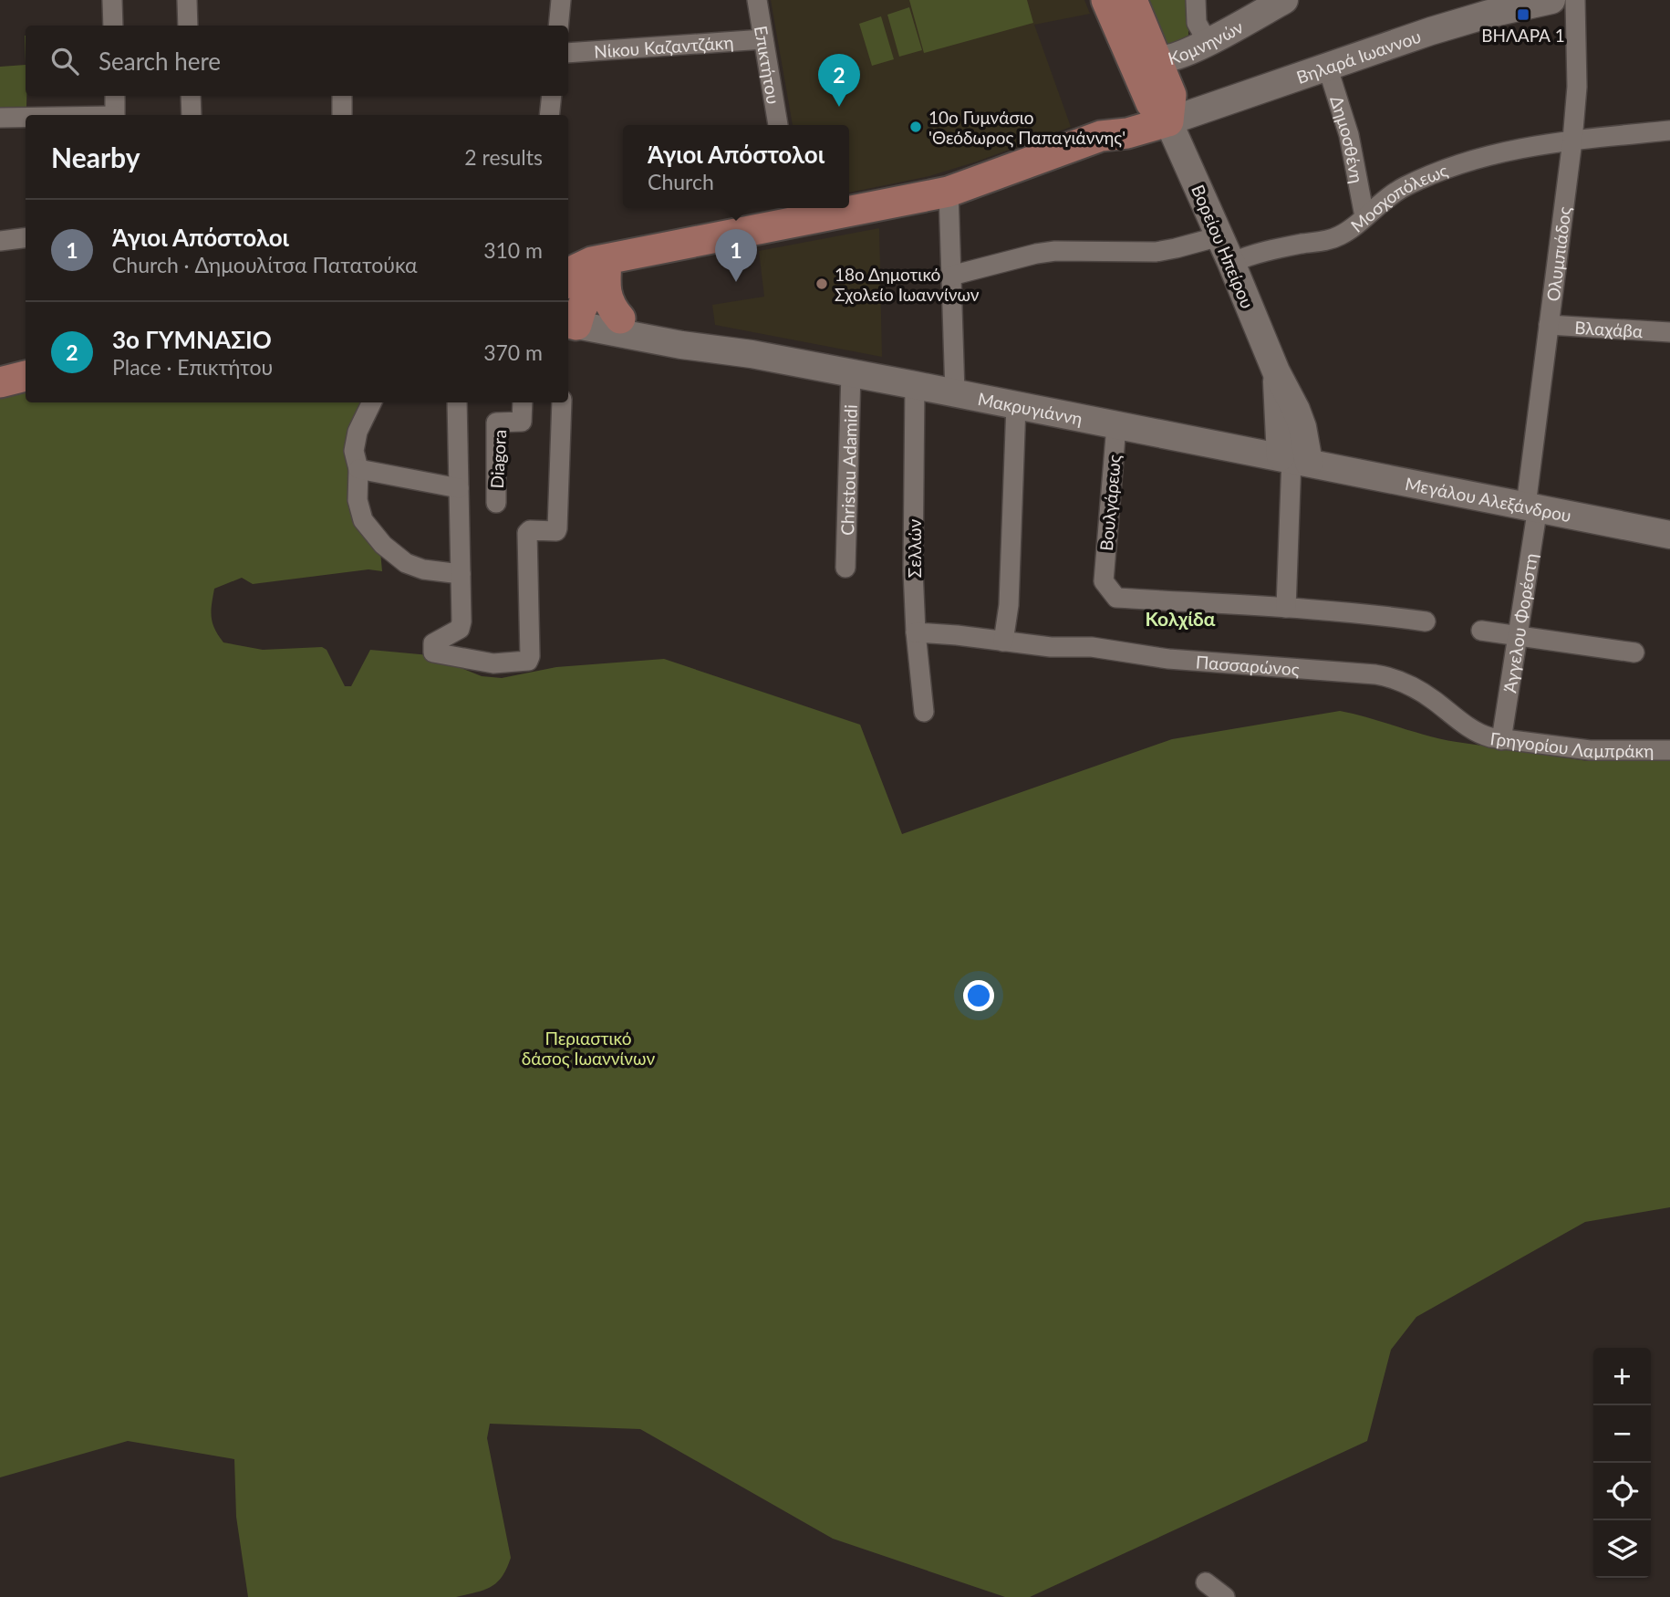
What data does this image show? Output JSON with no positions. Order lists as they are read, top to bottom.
{
  "streets": {
    "main road": [
      "Κομνηνών",
      "Βηλαρά Ιωαννου",
      "Βορείου Ηπείρου",
      "Μακρυγιάννη",
      "Μεγάλου Αλεξάνδρου"
    ],
    "street": [
      "Νίκου Καζαντζάκη",
      "Επικτήτου",
      "Δημοσθένη",
      "Μοσχοπόλεως",
      "Ολυμπιάδος",
      "Βλαχάβα",
      "Diagora",
      "Christou Adamidi",
      "Βουλγάρεως",
      "Σελλών",
      "Άγγελου Φορέστη",
      "Πασσαρώνος",
      "Γρηγορίου Λαμπράκη"
    ]
  },
  "crossings": [
    ["Κομνηνών", "Βορείου Ηπείρου"],
    ["Νίκου Καζαντζάκη", "Επικτήτου"],
    ["Βηλαρά Ιωαννου", "Δημοσθένη"],
    ["Βηλαρά Ιωαννου", "Βορείου Ηπείρου"],
    ["Δημοσθένη", "Μοσχοπόλεως"],
    ["Μοσχοπόλεως", "Βορείου Ηπείρου"],
    ["Μοσχοπόλεως", "Ολυμπιάδος"],
    ["Βορείου Ηπείρου", "Μακρυγιάννη"],
    ["Βορείου Ηπείρου", "Μεγάλου Αλεξάνδρου"],
    ["Ολυμπιάδος", "Βλαχάβα"],
    ["Ολυμπιάδος", "Μεγάλου Αλεξάνδρου"],
    ["Ολυμπιάδος", "Άγγελου Φορέστη"],
    ["Μακρυγιάννη", "Christou Adamidi"],
    ["Μακρυγιάννη", "Μεγάλου Αλεξάνδρου"],
    ["Μακρυγιάννη", "Βουλγάρεως"],
    ["Μακρυγιάννη", "Σελλών"],
    ["Μεγάλου Αλεξάνδρου", "Άγγελου Φορέστη"],
    ["Σελλών", "Πασσαρώνος"],
    ["Άγγελου Φορέστη", "Γρηγορίου Λαμπράκη"],
    ["Πασσαρώνος", "Γρηγορίου Λαμπράκη"]
  ],
  "districts": ["Κολχίδα"],
  "parks": ["Περιαστικό δάσος Ιωαννίνων"],
  "places": {
    "transit": ["ΒΗΛΑΡΑ 1"],
    "other": ["10ο Γυμνάσιο 'Θεόδωρος Παπαγιάννης'", "18ο Δημοτικό Σχολείο Ιωαννίνων"]
  },
  "page": {
    "search": "Search here",
    "pins": ["2", "1"],
    "heading": ["Nearby", "2 results"],
    "popup": ["Άγιοι Απόστολοι", "Church"],
    "list": [
      {
        "mark": "1",
        "name": "Άγιοι Απόστολοι",
        "note": "Church · Δημουλίτσα Πατατούκα",
        "value": "310 m"
      },
      {
        "mark": "2",
        "name": "3ο ΓΥΜΝΑΣΙΟ",
        "note": "Place · Επικτήτου",
        "value": "370 m"
      }
    ],
    "map_buttons": ["+", "−"]
  }
}
